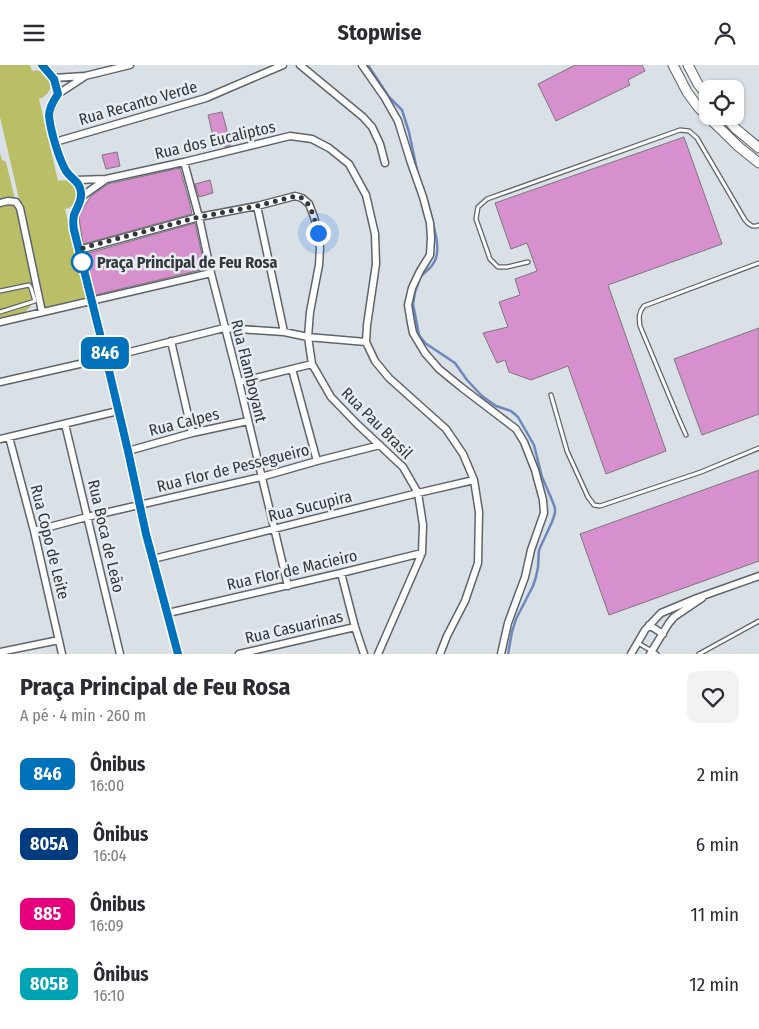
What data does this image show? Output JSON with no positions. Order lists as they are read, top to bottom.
{
  "streets": {
    "street": [
      "Rua Recanto Verde",
      "Rua dos Eucaliptos",
      "Rua Flamboyant",
      "Rua Calpes",
      "Rua Pau Brasil",
      "Rua Flor de Pessegueiro",
      "Rua Sucupira",
      "Rua Boca de Leão",
      "Rua Copo de Leite",
      "Rua Flor de Macieiro",
      "Rua Casuarinas"
    ]
  },
  "crossings": [
    ["Rua dos Eucaliptos", "Rua Flamboyant"],
    ["Rua Flamboyant", "Rua Calpes"],
    ["Rua Flamboyant", "Rua Pau Brasil"],
    ["Rua Flamboyant", "Rua Flor de Pessegueiro"],
    ["Rua Flamboyant", "Rua Sucupira"],
    ["Rua Flamboyant", "Rua Flor de Macieiro"],
    ["Rua Pau Brasil", "Rua Flor de Pessegueiro"],
    ["Rua Pau Brasil", "Rua Sucupira"],
    ["Rua Pau Brasil", "Rua Flor de Macieiro"],
    ["Rua Flor de Pessegueiro", "Rua Boca de Leão"],
    ["Rua Flor de Pessegueiro", "Rua Copo de Leite"]
  ],
  "places": ["Praça Principal de Feu Rosa"],
  "lines": ["bus line 846"],
  "page": {
    "header": "Stopwise",
    "on_map": "846",
    "heading": ["Praça Principal de Feu Rosa", "A pé · 4 min · 260 m"],
    "list": [
      {
        "mark": "846",
        "name": "Ônibus",
        "note": "16:00",
        "value": "2 min"
      },
      {
        "mark": "805A",
        "name": "Ônibus",
        "note": "16:04",
        "value": "6 min"
      },
      {
        "mark": "885",
        "name": "Ônibus",
        "note": "16:09",
        "value": "11 min"
      },
      {
        "mark": "805B",
        "name": "Ônibus",
        "note": "16:10",
        "value": "12 min"
      }
    ]
  }
}
